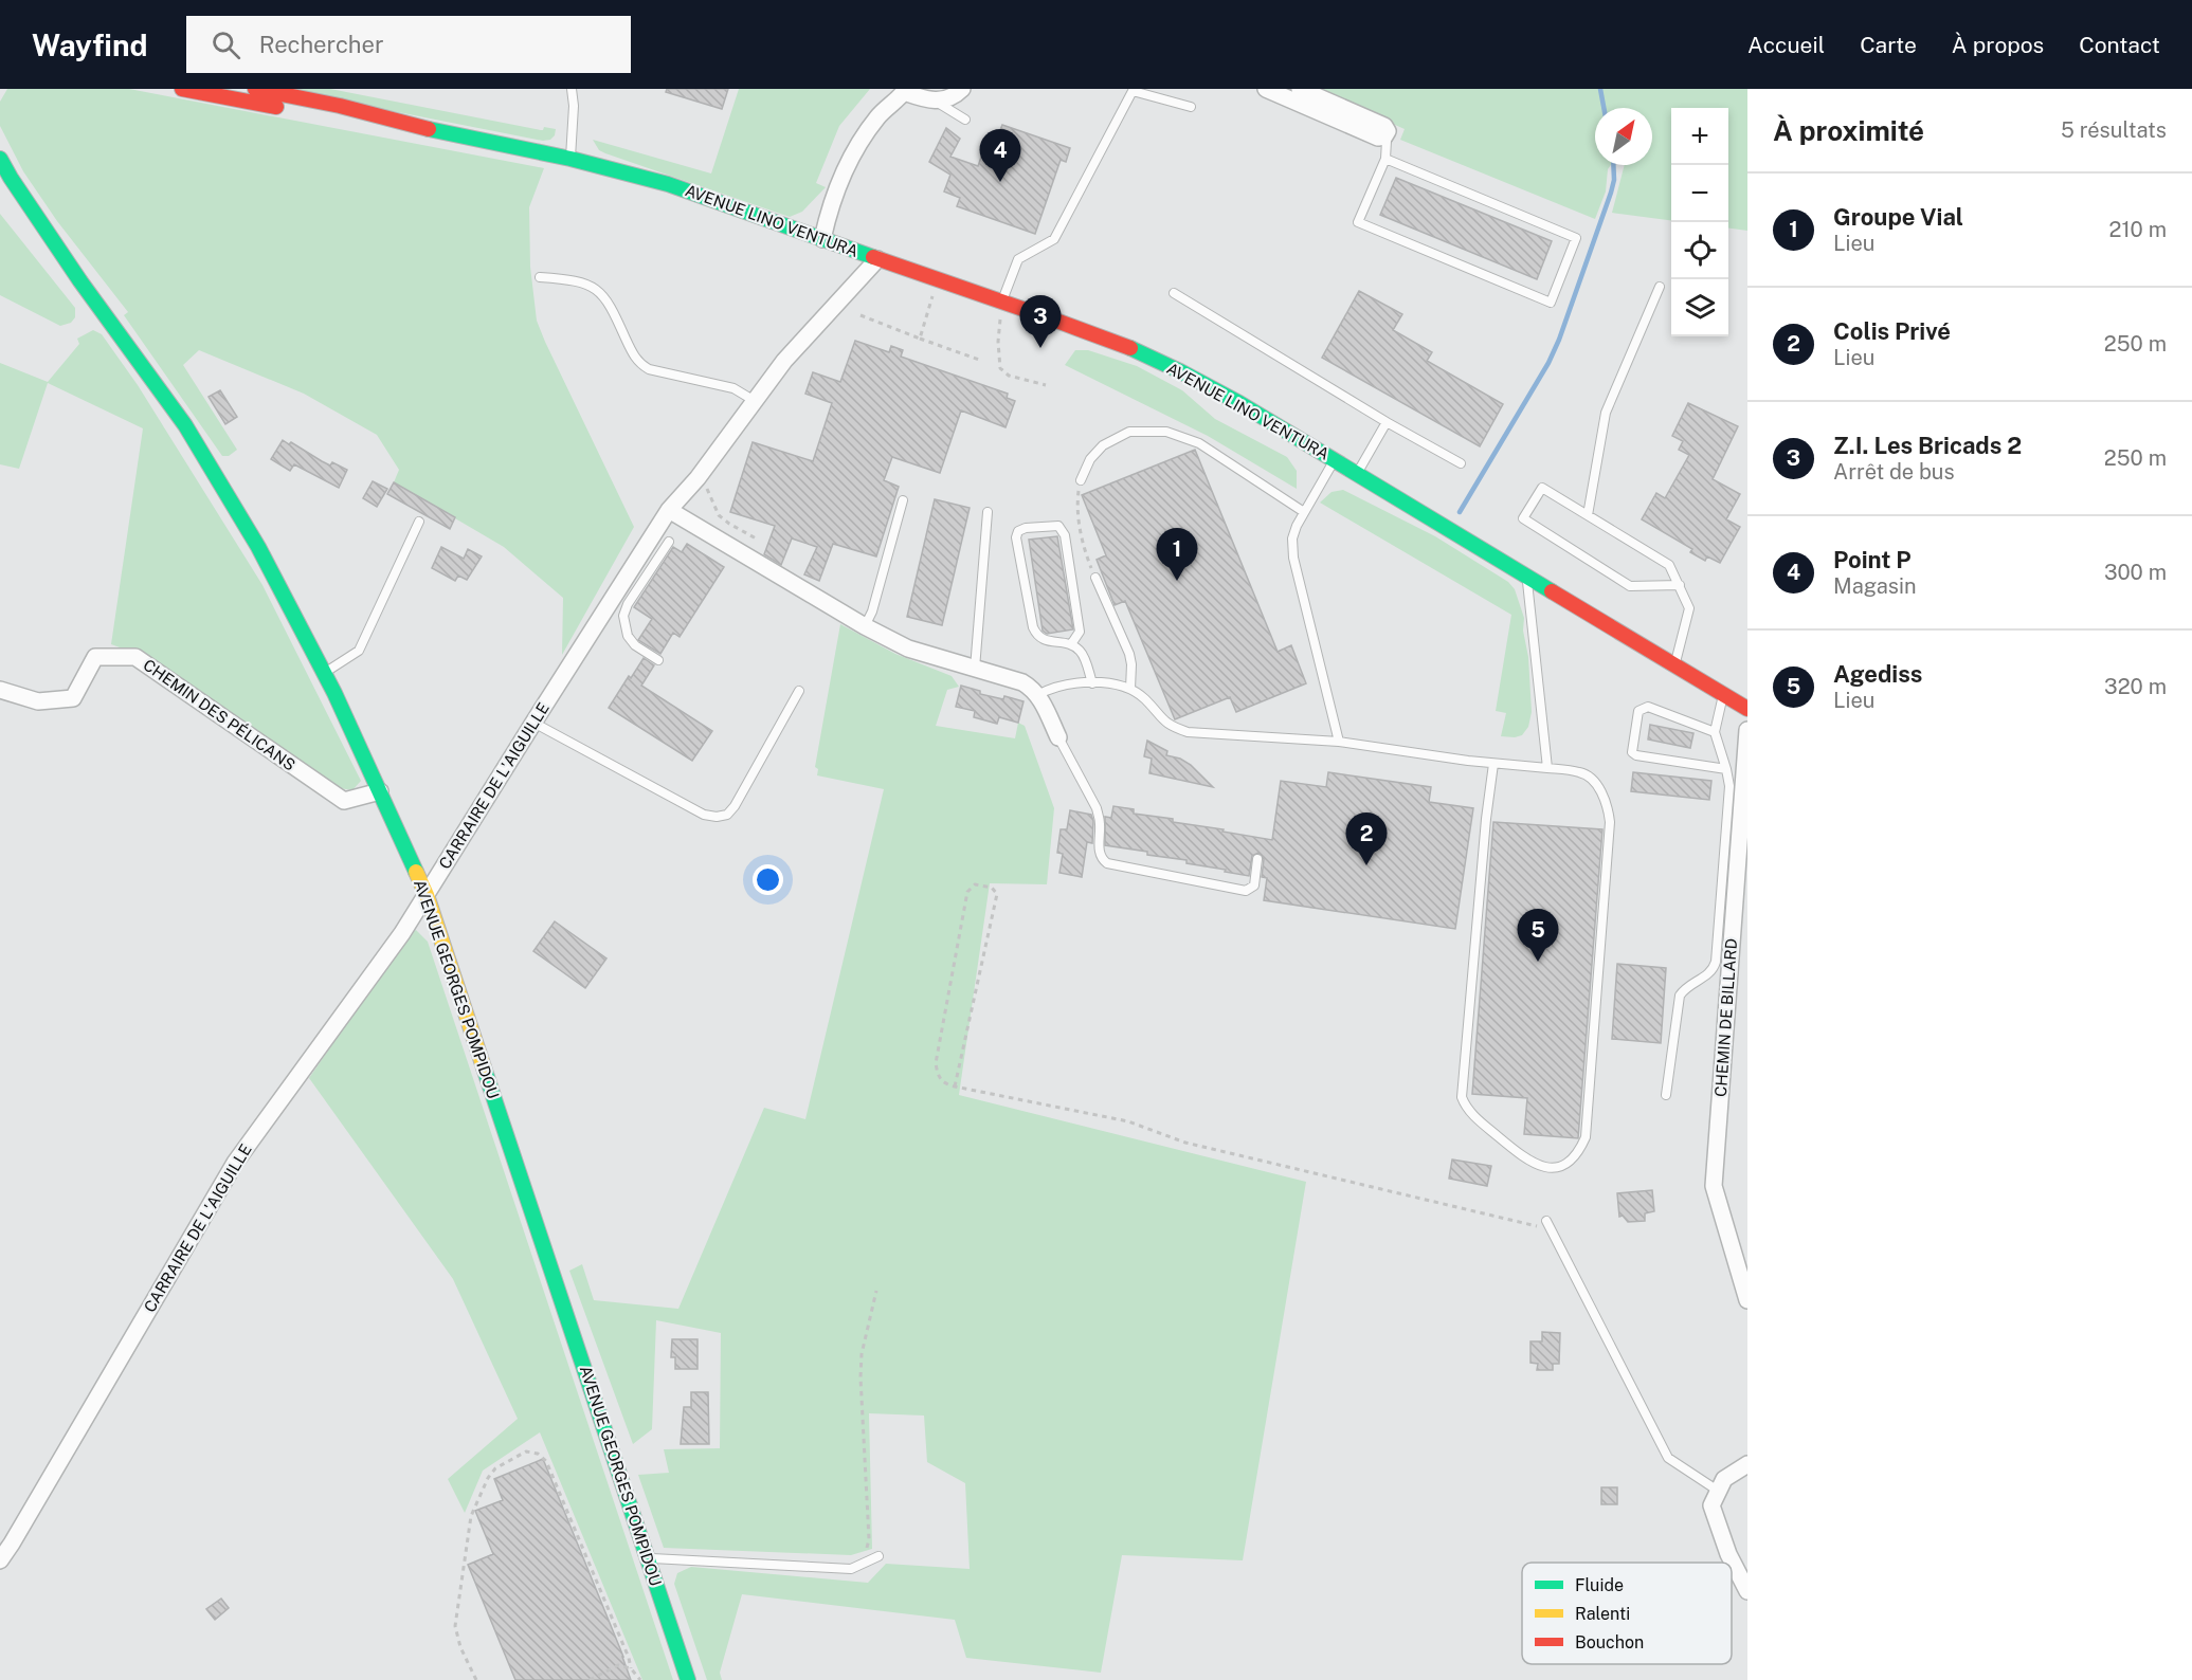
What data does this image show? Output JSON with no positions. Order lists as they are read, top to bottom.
{
  "streets": {
    "main road": ["AVENUE LINO VENTURA", "AVENUE GEORGES POMPIDOU"],
    "street": ["CHEMIN DES PÉLICANS", "CARRAIRE DE L'AIGUILLE", "CHEMIN DE BILLARD"]
  },
  "crossings": [
    ["AVENUE LINO VENTURA", "CARRAIRE DE L'AIGUILLE"],
    ["CHEMIN DES PÉLICANS", "AVENUE GEORGES POMPIDOU"],
    ["CARRAIRE DE L'AIGUILLE", "AVENUE GEORGES POMPIDOU"]
  ],
  "legend": ["Fluide", "Ralenti", "Bouchon"],
  "north": "top right",
  "page": {
    "header": "Wayfind",
    "search": "Rechercher",
    "nav": [
      "Accueil",
      "Carte",
      "À propos",
      "Contact"
    ],
    "heading": ["À proximité", "5 résultats"],
    "map_buttons": ["+", "−"],
    "pins": [
      "4",
      "3",
      "1",
      "2",
      "5"
    ],
    "list": [
      {
        "mark": "1",
        "name": "Groupe Vial",
        "note": "Lieu",
        "value": "210 m"
      },
      {
        "mark": "2",
        "name": "Colis Privé",
        "note": "Lieu",
        "value": "250 m"
      },
      {
        "mark": "3",
        "name": "Z.I. Les Bricads 2",
        "note": "Arrêt de bus",
        "value": "250 m"
      },
      {
        "mark": "4",
        "name": "Point P",
        "note": "Magasin",
        "value": "300 m"
      },
      {
        "mark": "5",
        "name": "Agediss",
        "note": "Lieu",
        "value": "320 m"
      }
    ]
  }
}
